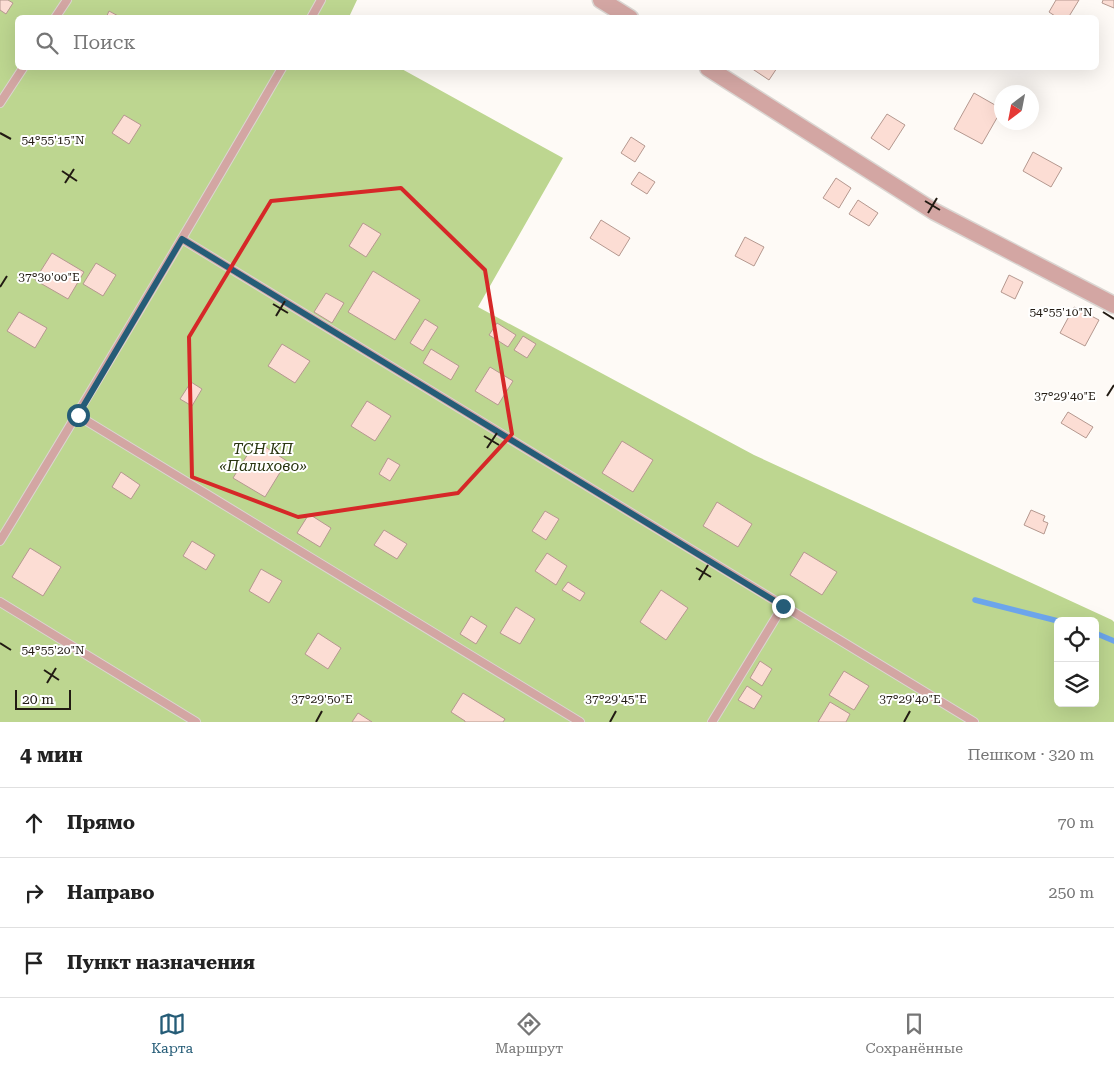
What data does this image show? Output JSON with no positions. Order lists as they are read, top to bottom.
{
  "parks": ["ТСН КП «Палихово»"],
  "scale_bar": "20 m",
  "north": "bottom left",
  "page": {
    "search": "Поиск",
    "scale": "20 m",
    "heading": ["4 мин", "Пешком · 320 m"],
    "list": [
      ["Прямо", "70 m"],
      ["Направо", "250 m"],
      "Пункт назначения"
    ],
    "nav": ["Карта", "Маршрут", "Сохранённые"]
  },
  "coordinates": [
    "54°55'15\"N",
    "37°30'00\"E",
    "54°55'10\"N",
    "37°29'40\"E",
    "54°55'20\"N",
    "37°29'50\"E",
    "37°29'45\"E"
  ]
}
